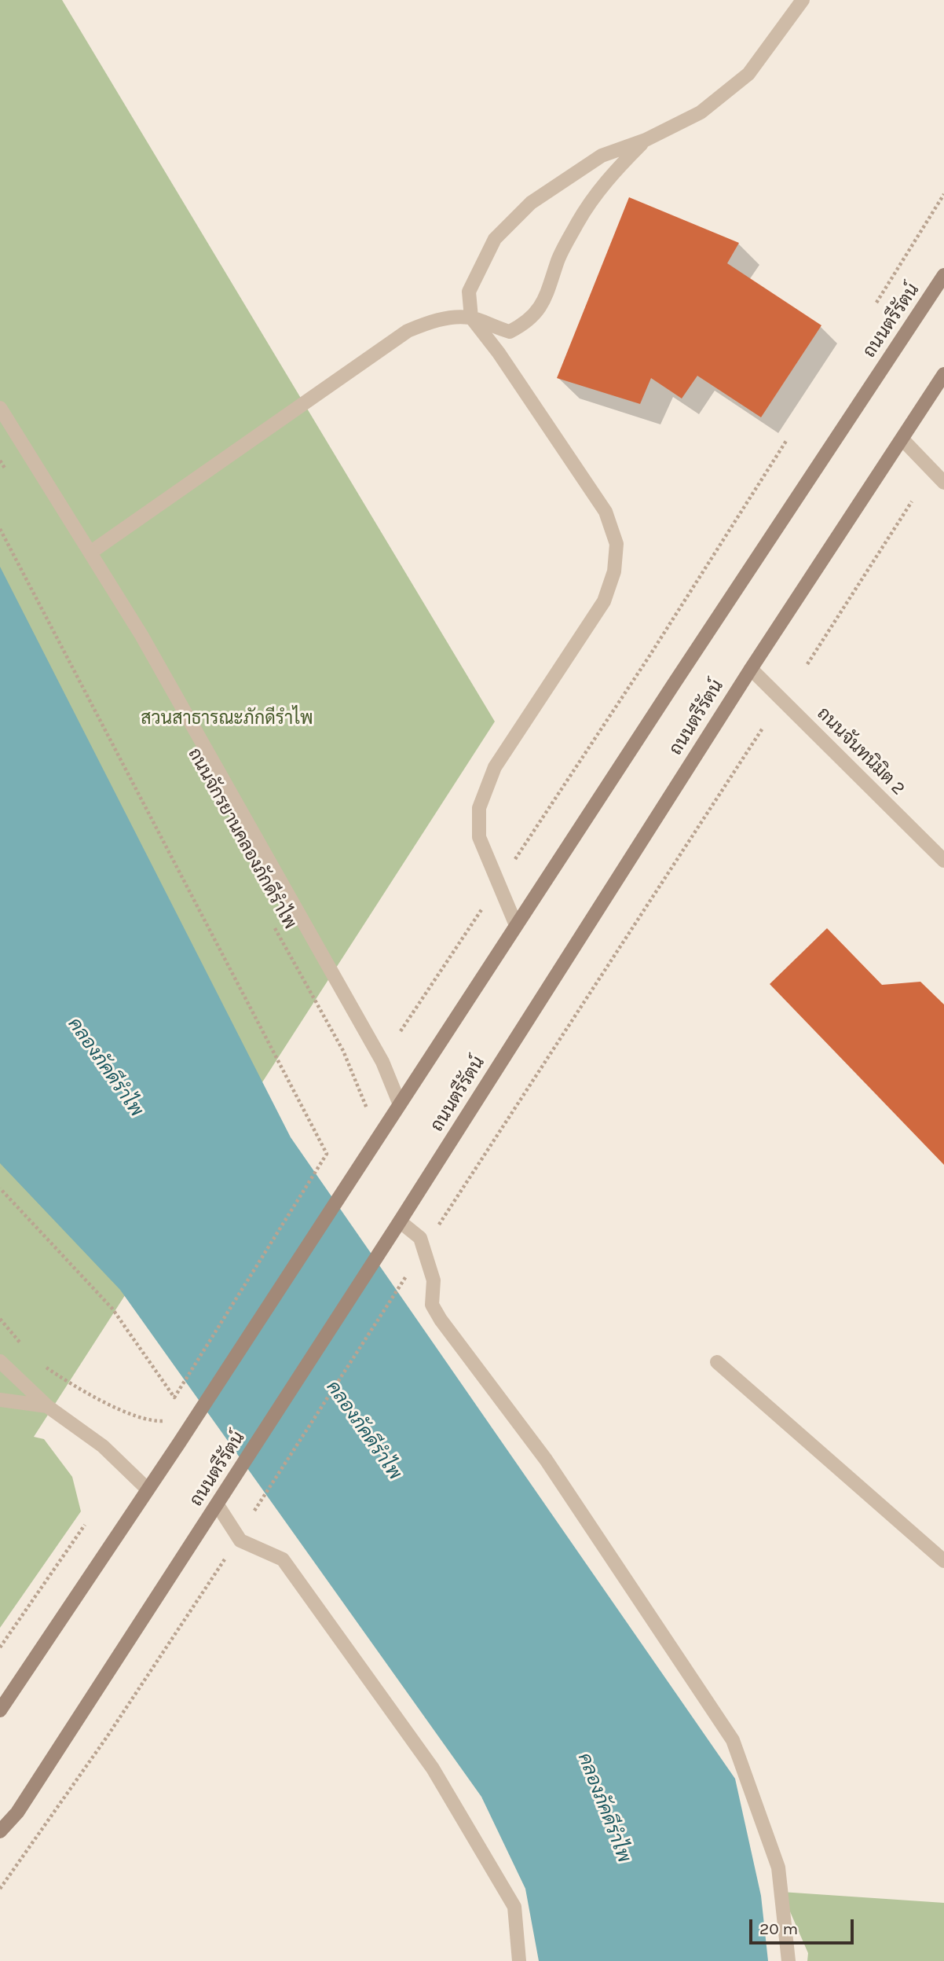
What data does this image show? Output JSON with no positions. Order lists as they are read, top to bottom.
{
  "streets": {
    "main road": ["ถนนตรีรัตน์"],
    "street": ["ถนนจันทนิมิต 2"],
    "path": ["ถนนจักรยานคลองภักดีรำไพ"]
  },
  "crossings": [
    ["ถนนตรีรัตน์", "ถนนจันทนิมิต 2"]
  ],
  "water": ["คลองภัคดีรำไพ"],
  "parks": ["สวนสาธารณะภักดีรำไพ"],
  "scale_bar": "20 m"
}
